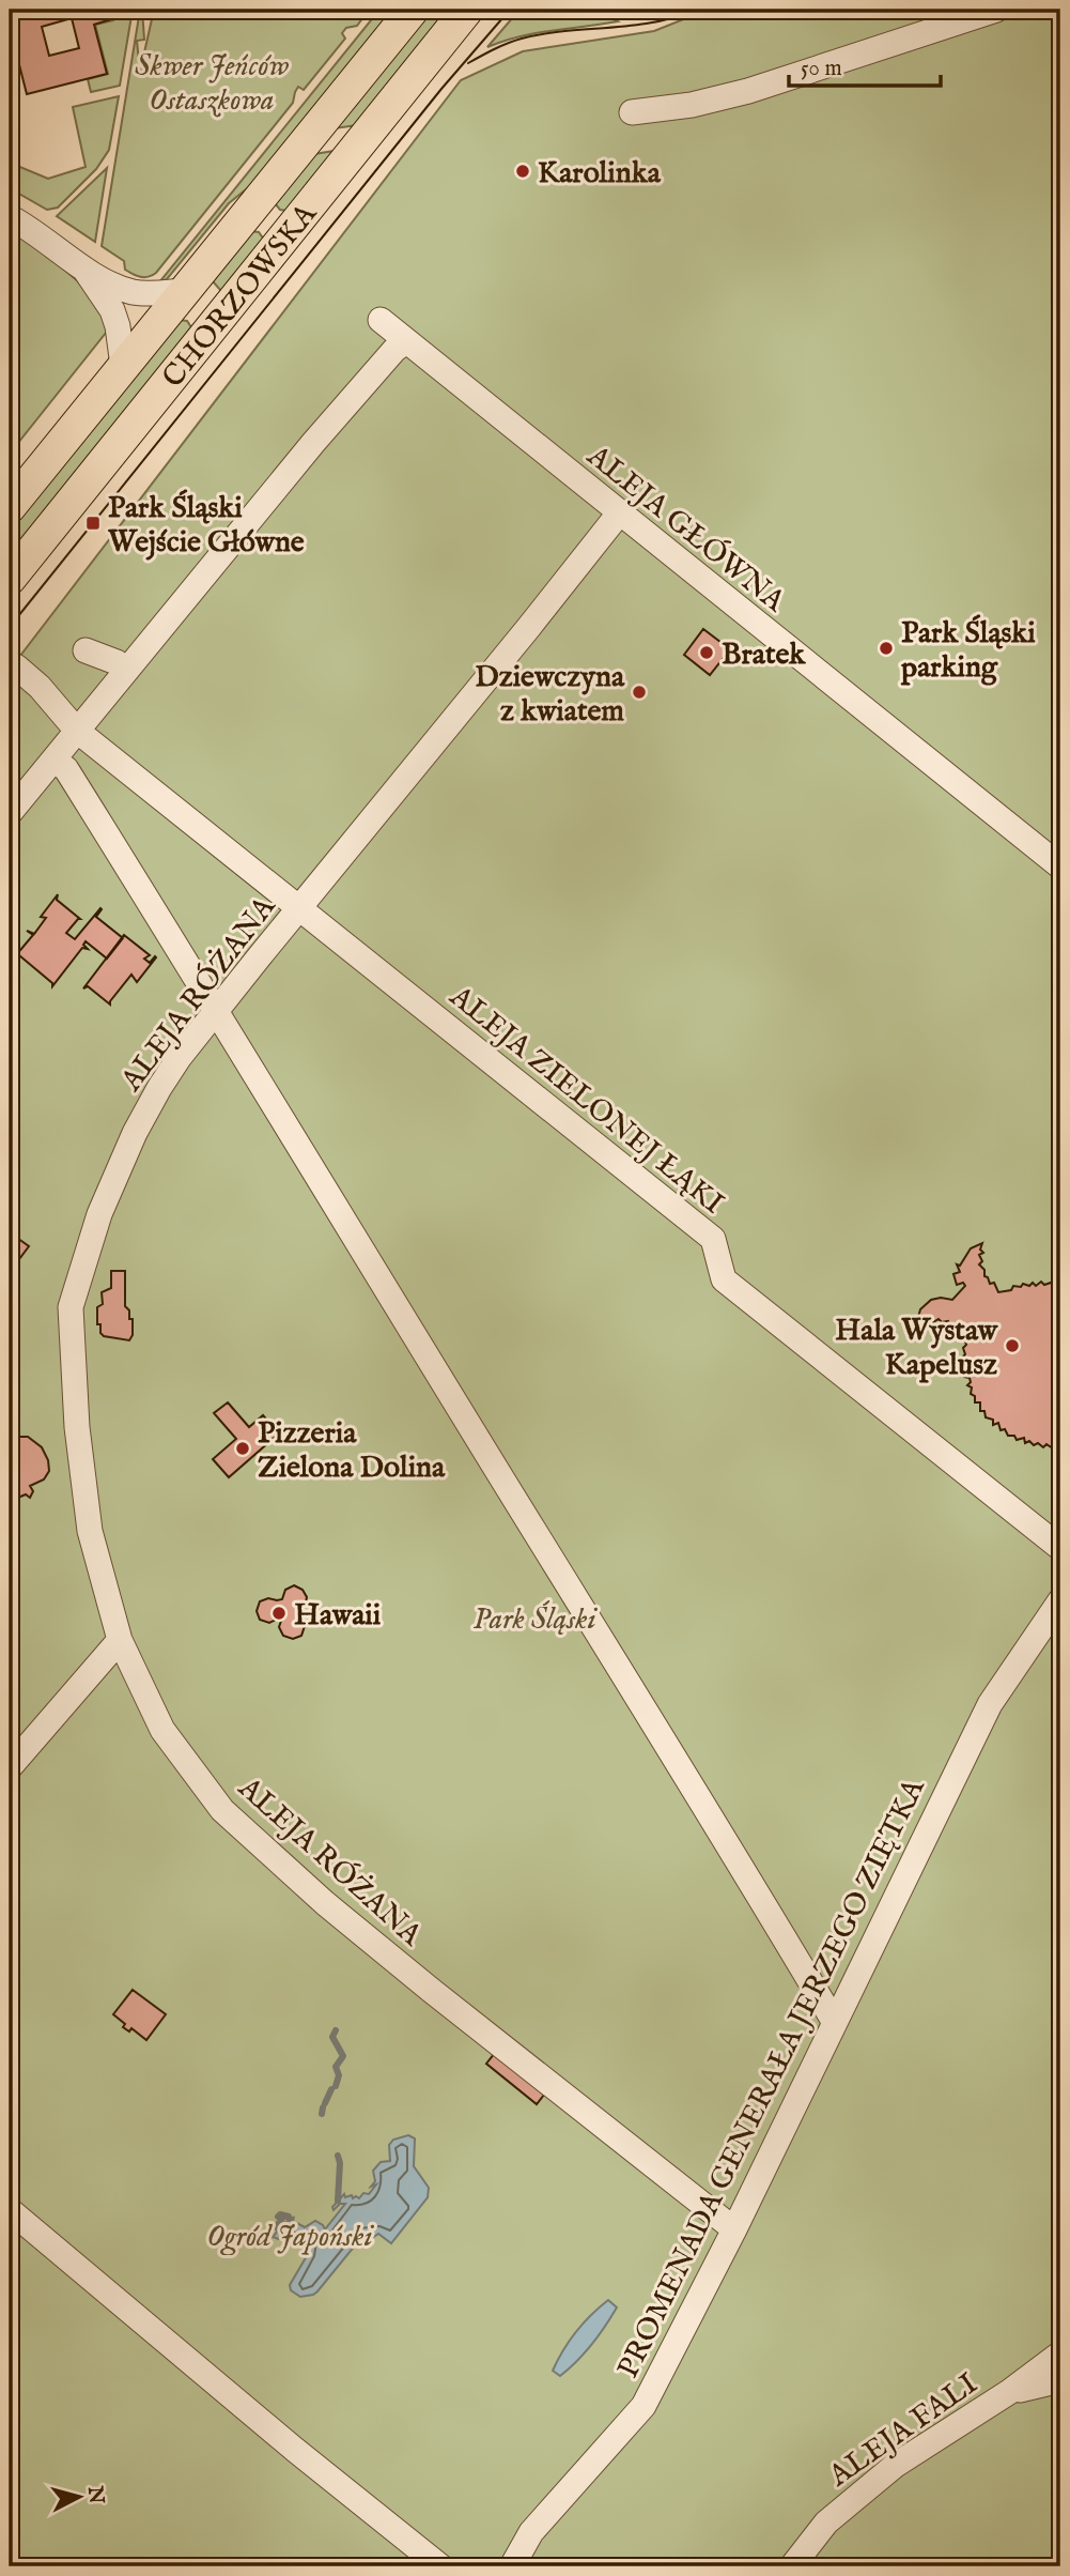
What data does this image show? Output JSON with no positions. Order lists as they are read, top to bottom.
{
  "streets": {
    "main road": ["CHORZOWSKA"],
    "street": [
      "ALEJA GŁÓWNA",
      "ALEJA RÓŻANA",
      "ALEJA ZIELONEJ ŁĄKI",
      "PROMENADA GENERAŁA JERZEGO ZIĘTKA",
      "ALEJA FALI"
    ]
  },
  "crossings": [
    ["ALEJA GŁÓWNA", "ALEJA RÓŻANA"],
    ["ALEJA RÓŻANA", "ALEJA ZIELONEJ ŁĄKI"],
    ["ALEJA RÓŻANA", "PROMENADA GENERAŁA JERZEGO ZIĘTKA"]
  ],
  "parks": ["Skwer Jeńców Ostaszkowa", "Park Śląski", "Ogród Japoński"],
  "places": {
    "other": [
      "Karolinka",
      "Park Śląski parking",
      "Bratek",
      "Dziewczyna z kwiatem",
      "Hala Wystaw Kapelusz",
      "Pizzeria Zielona Dolina",
      "Hawaii"
    ],
    "transit": ["Park Śląski Wejście Główne"]
  },
  "scale_bar": "50 m",
  "north": "right"
}
